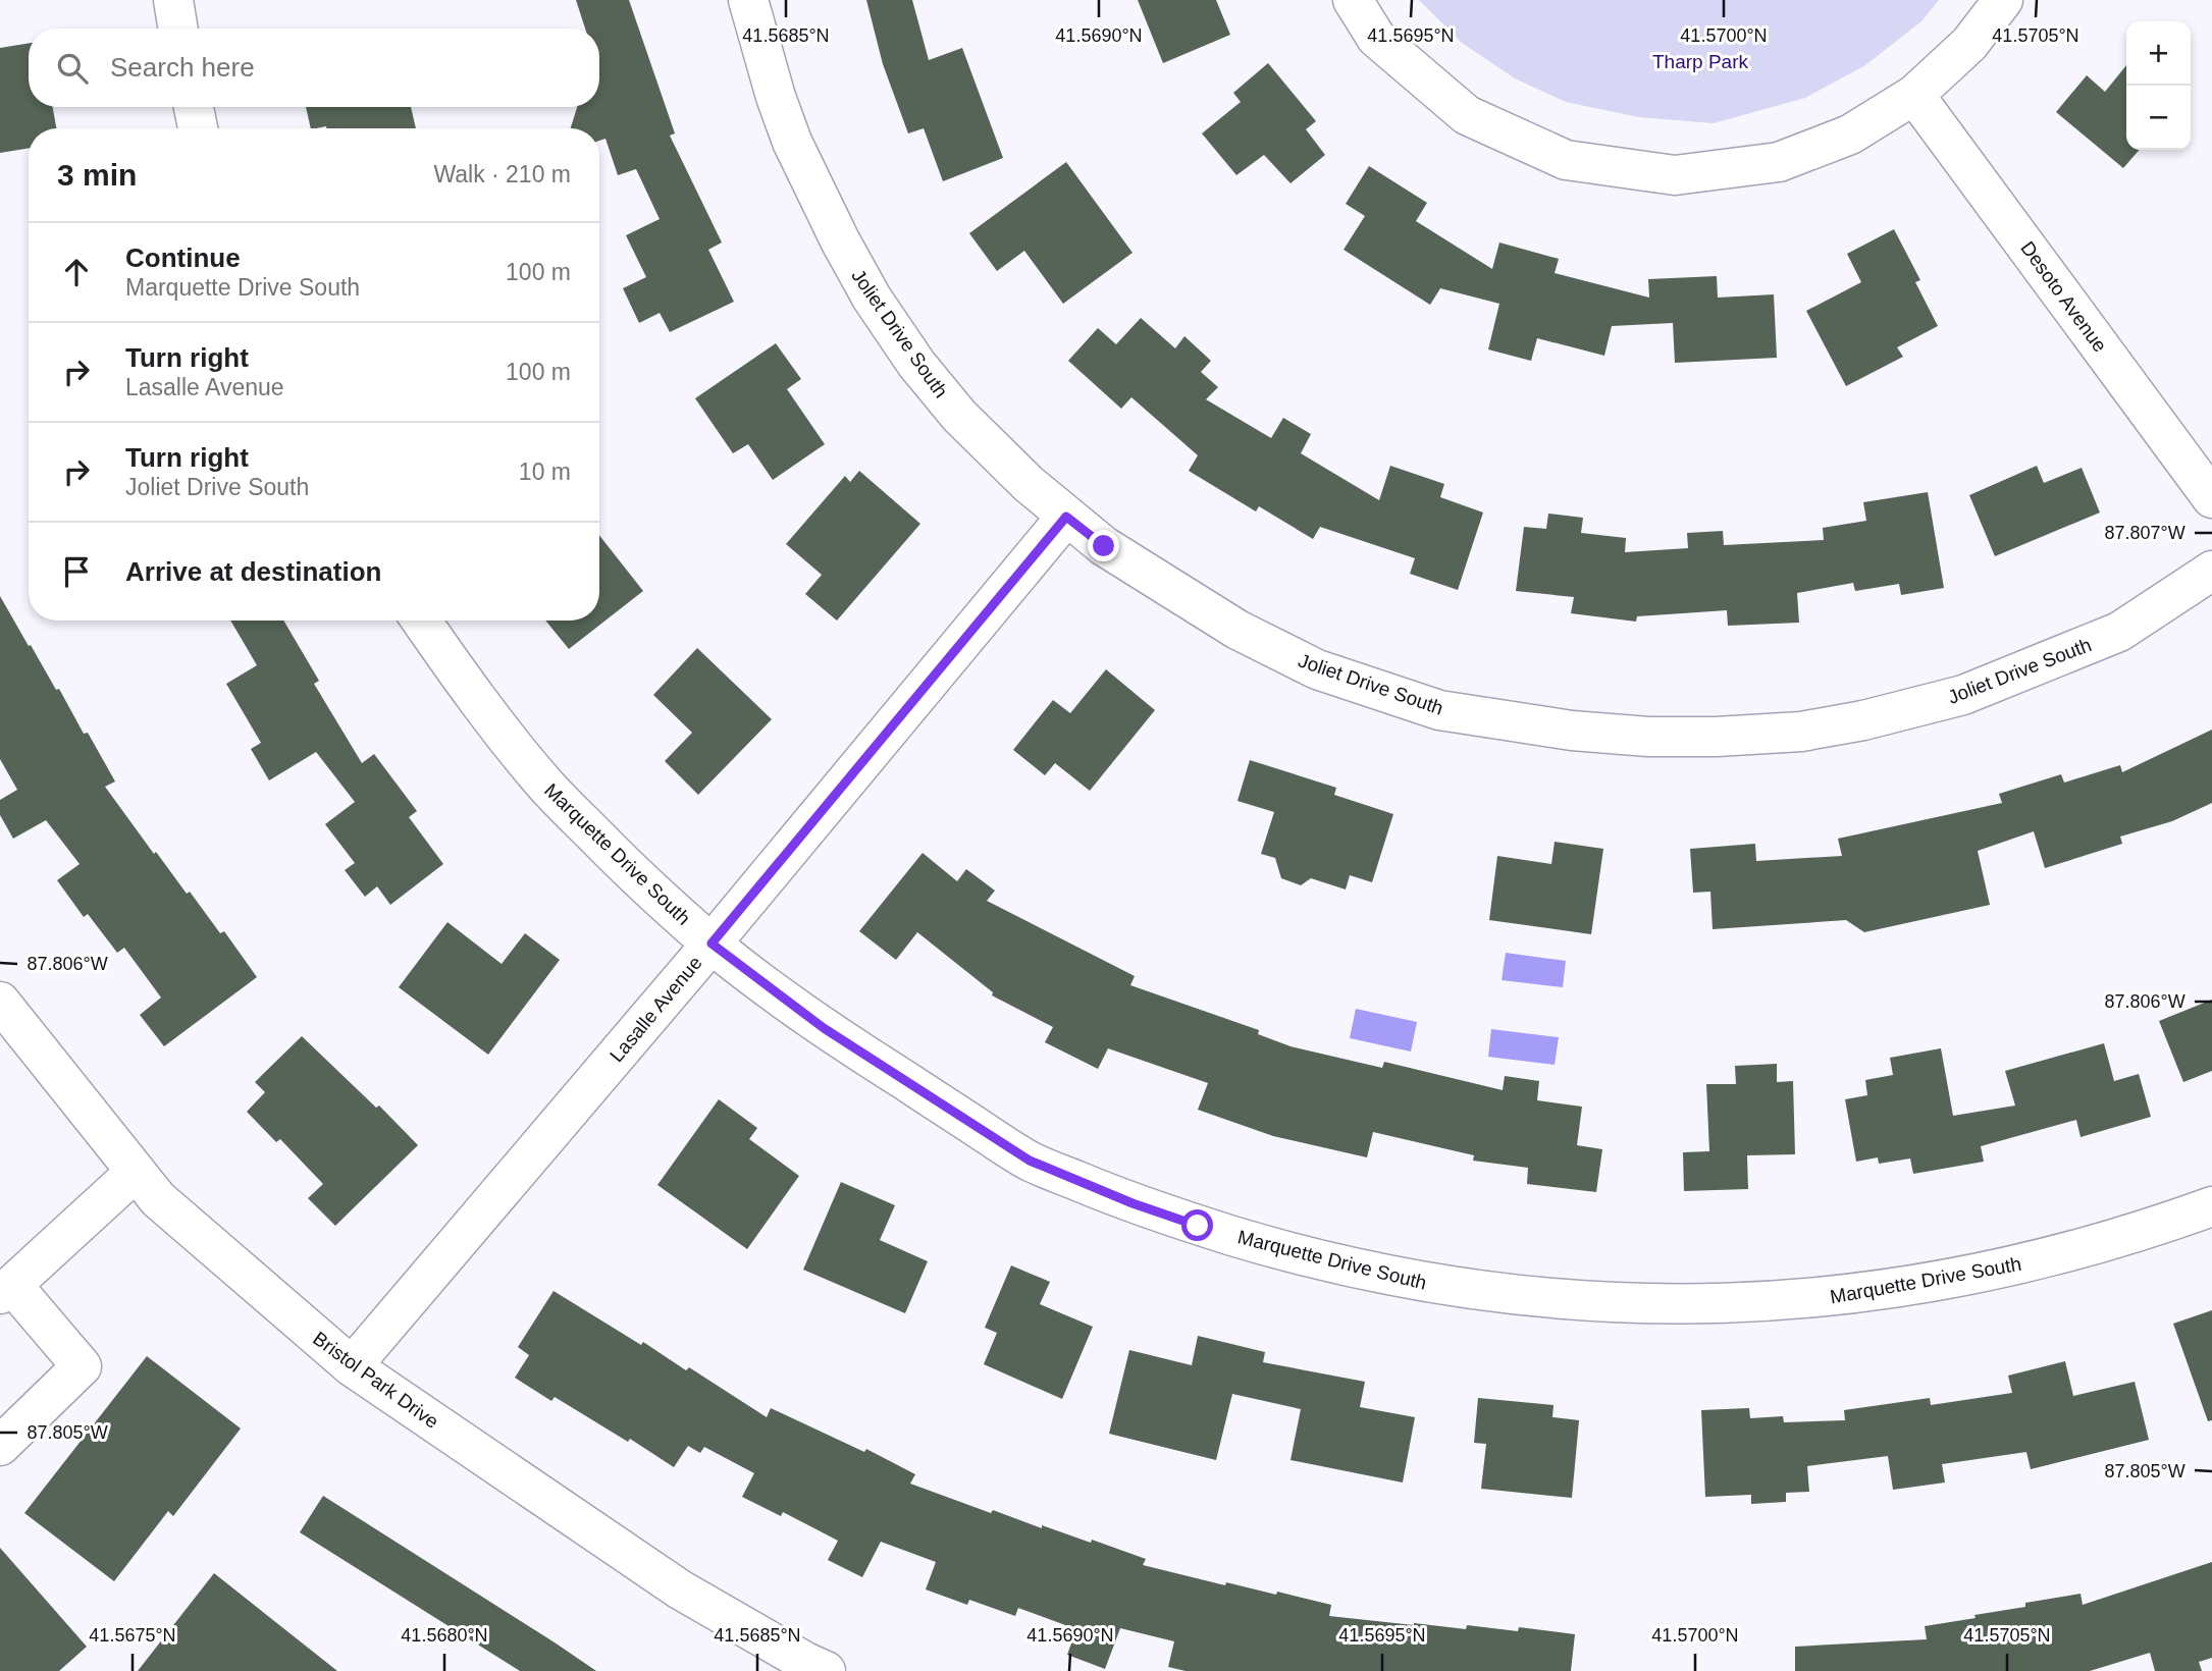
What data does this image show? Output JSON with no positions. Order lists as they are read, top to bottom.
{
  "streets": {
    "street": [
      "Desoto Avenue",
      "Joliet Drive South",
      "Marquette Drive South",
      "Lasalle Avenue",
      "Bristol Park Drive"
    ]
  },
  "crossings": [
    ["Joliet Drive South", "Lasalle Avenue"],
    ["Marquette Drive South", "Lasalle Avenue"],
    ["Lasalle Avenue", "Bristol Park Drive"]
  ],
  "parks": ["Tharp Park"],
  "page": {
    "map_buttons": ["+", "−"],
    "search": "Search here",
    "heading": ["3 min", "Walk · 210 m"],
    "list": [
      ["Continue", "Marquette Drive South", "100 m"],
      ["Turn right", "Lasalle Avenue", "100 m"],
      ["Turn right", "Joliet Drive South", "10 m"],
      "Arrive at destination"
    ]
  },
  "coordinates": [
    "41.5685°N",
    "41.5690°N",
    "41.5695°N",
    "41.5700°N",
    "41.5705°N",
    "87.807°W",
    "87.806°W",
    "87.805°W",
    "41.5675°N",
    "41.5680°N"
  ]
}
